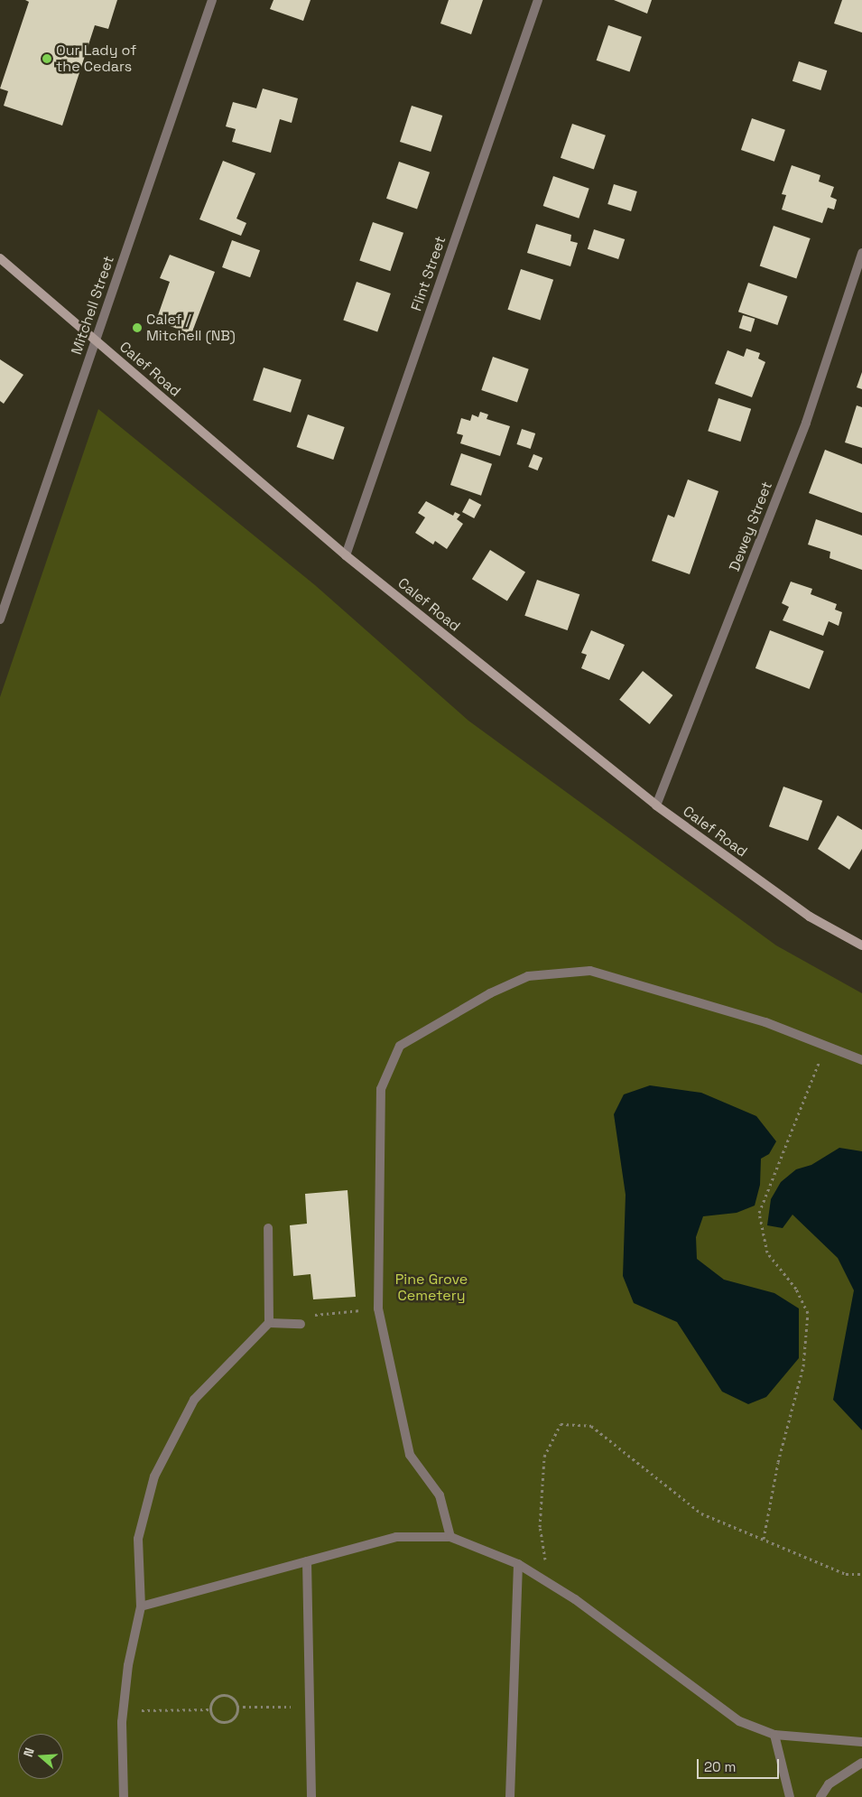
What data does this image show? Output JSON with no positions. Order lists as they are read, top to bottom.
{
  "streets": {
    "main road": ["Calef Road"],
    "street": ["Flint Street", "Mitchell Street", "Dewey Street"]
  },
  "crossings": [
    ["Flint Street", "Calef Road"],
    ["Mitchell Street", "Calef Road"],
    ["Calef Road", "Dewey Street"]
  ],
  "parks": ["Pine Grove Cemetery"],
  "places": ["Our Lady of the Cedars", "Calef / Mitchell (NB)"],
  "scale_bar": "20 m",
  "north": "left"
}
